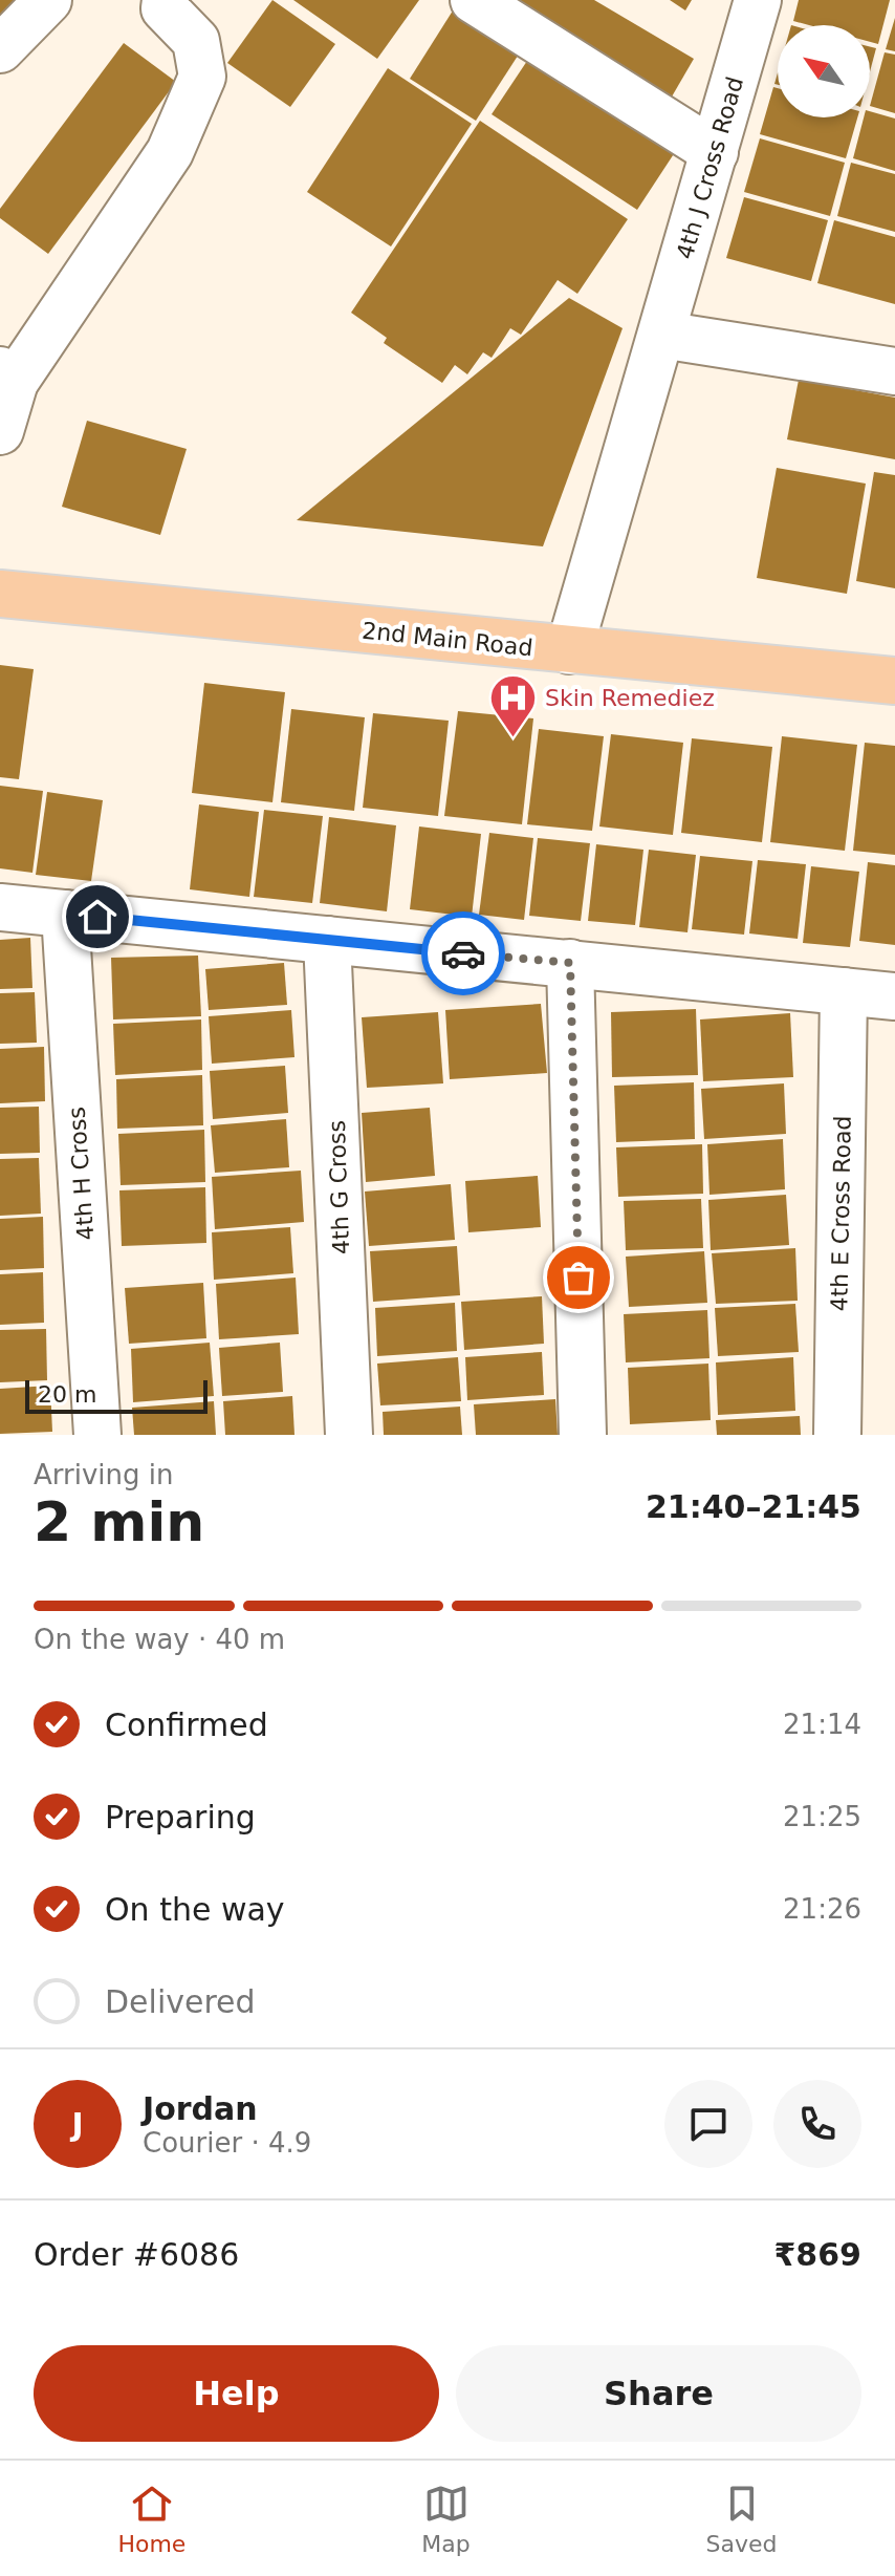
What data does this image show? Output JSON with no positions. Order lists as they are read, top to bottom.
{
  "streets": {
    "main road": ["2nd Main Road"],
    "street": [
      "4th J Cross Road",
      "4th H Cross",
      "4th G Cross",
      "4th E Cross Road"
    ]
  },
  "crossings": [
    ["4th J Cross Road", "2nd Main Road"]
  ],
  "places": {
    "hospital": ["Skin Remediez"]
  },
  "scale_bar": "20 m",
  "north": "top left",
  "page": {
    "scale": "20 m",
    "heading": ["2 min", "Arriving in", "21:40–21:45"],
    "panel": [
      "Jordan",
      "Courier · 4.9",
      "Order #6086",
      "₹869"
    ],
    "bar": "On the way · 40 m",
    "list": [
      ["Confirmed", "21:14"],
      ["Preparing", "21:25"],
      ["On the way", "21:26"],
      "Delivered"
    ],
    "round": "J",
    "buttons": ["Help", "Share"],
    "tabs": ["Home", "Map", "Saved"]
  }
}
